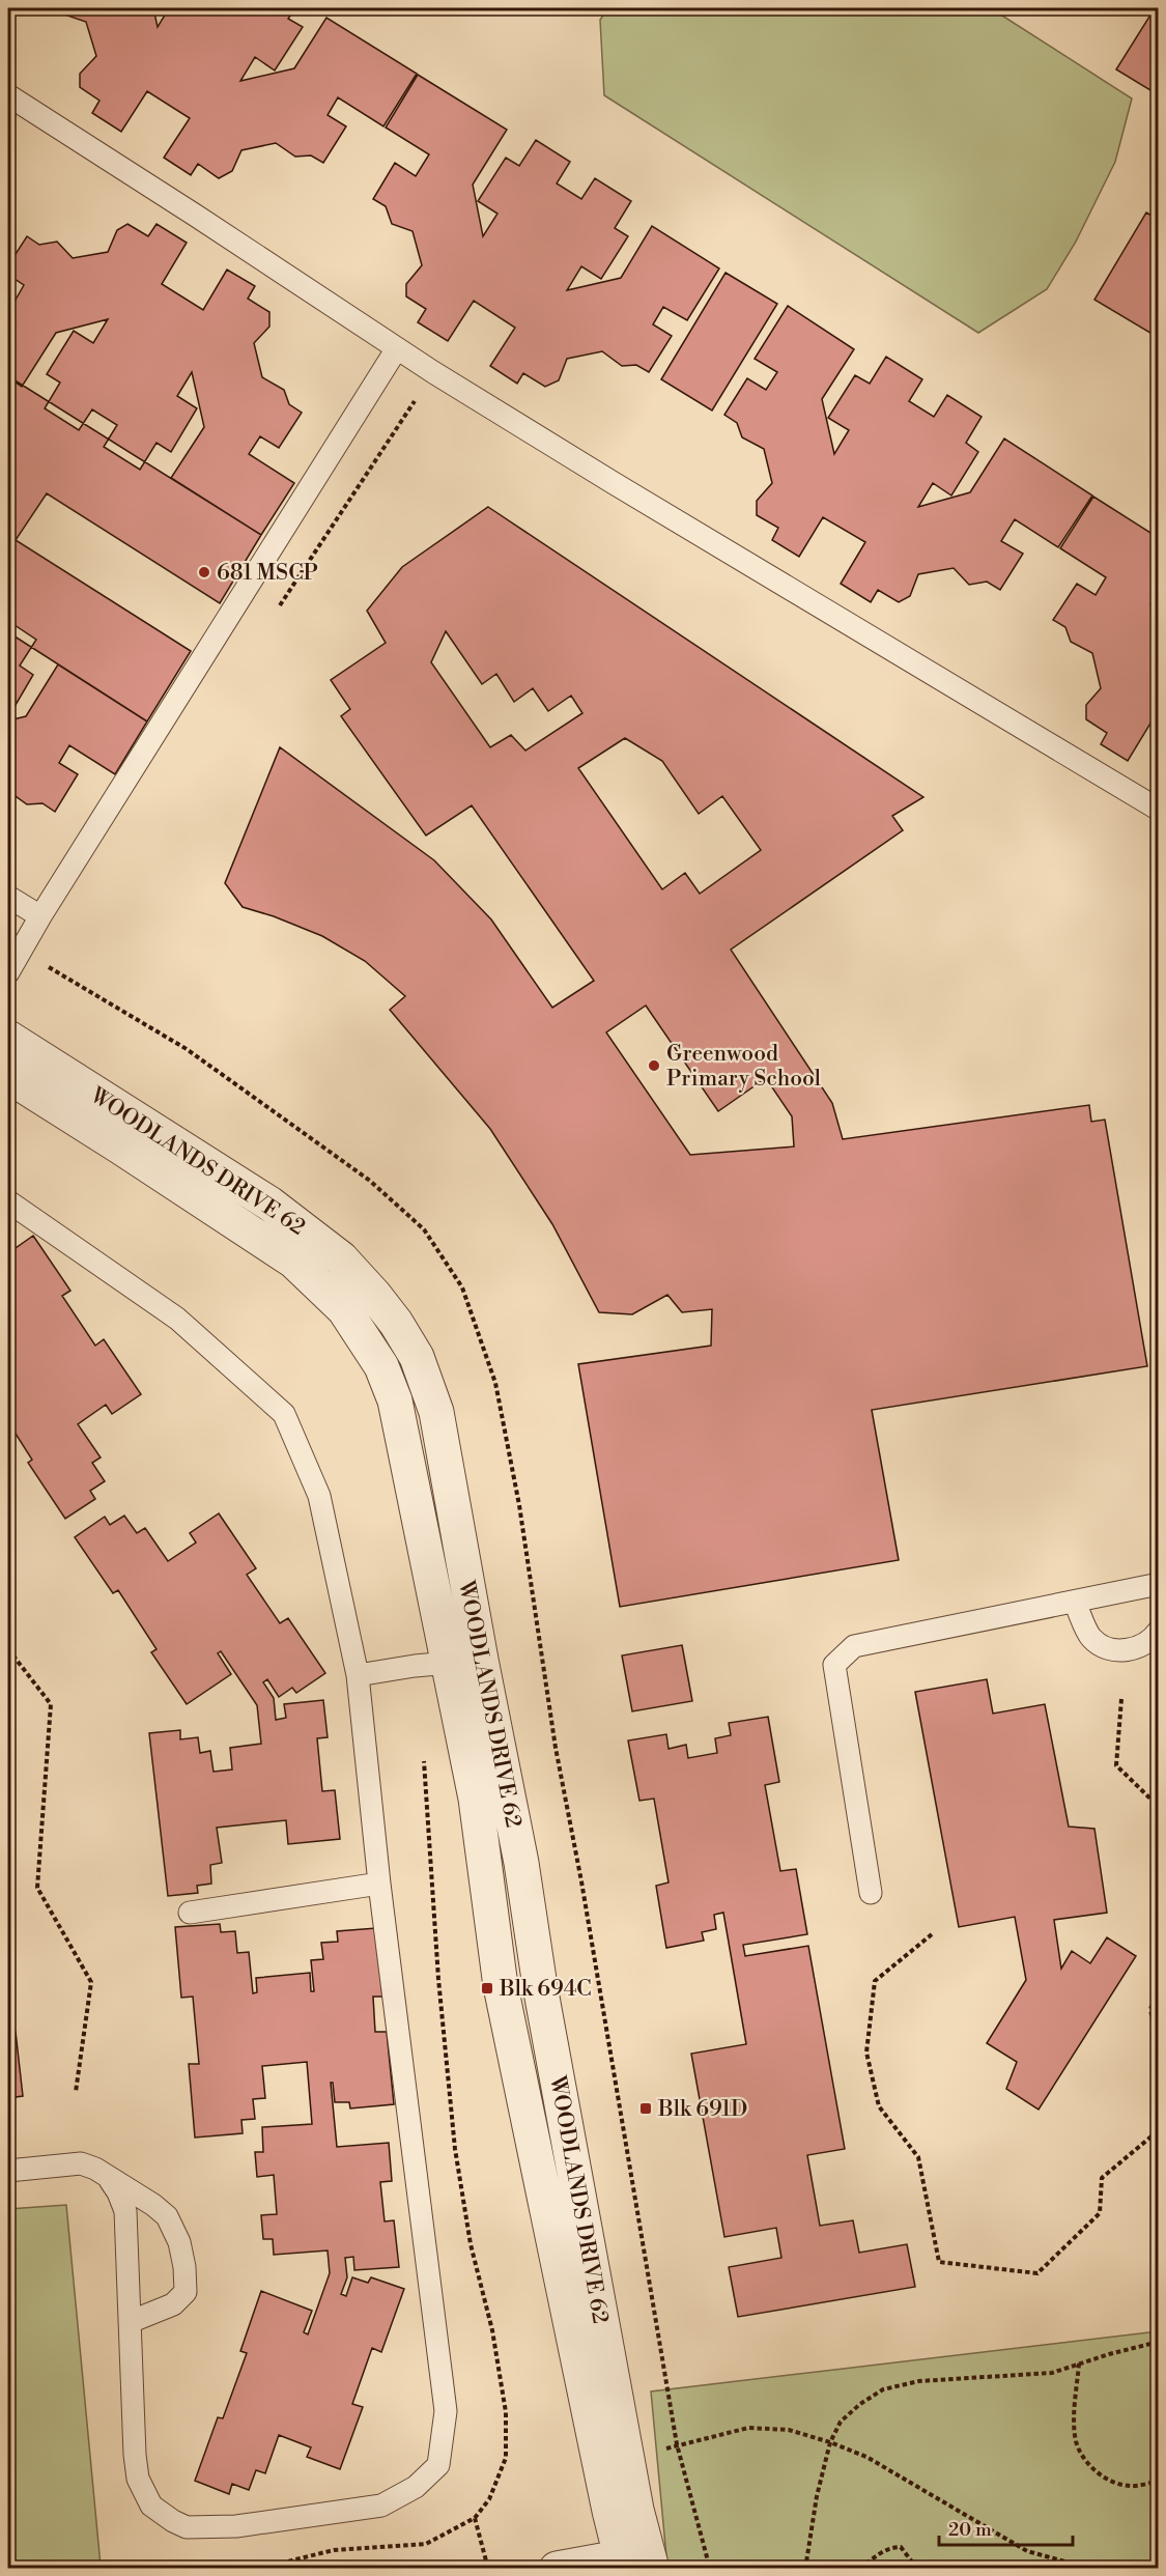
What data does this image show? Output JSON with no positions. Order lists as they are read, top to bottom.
{
  "streets": {
    "street": ["WOODLANDS DRIVE 62"]
  },
  "places": {
    "other": ["681 MSCP", "Greenwood Primary School"],
    "transit": ["Blk 694C", "Blk 691D"]
  },
  "scale_bar": "20 m"
}
